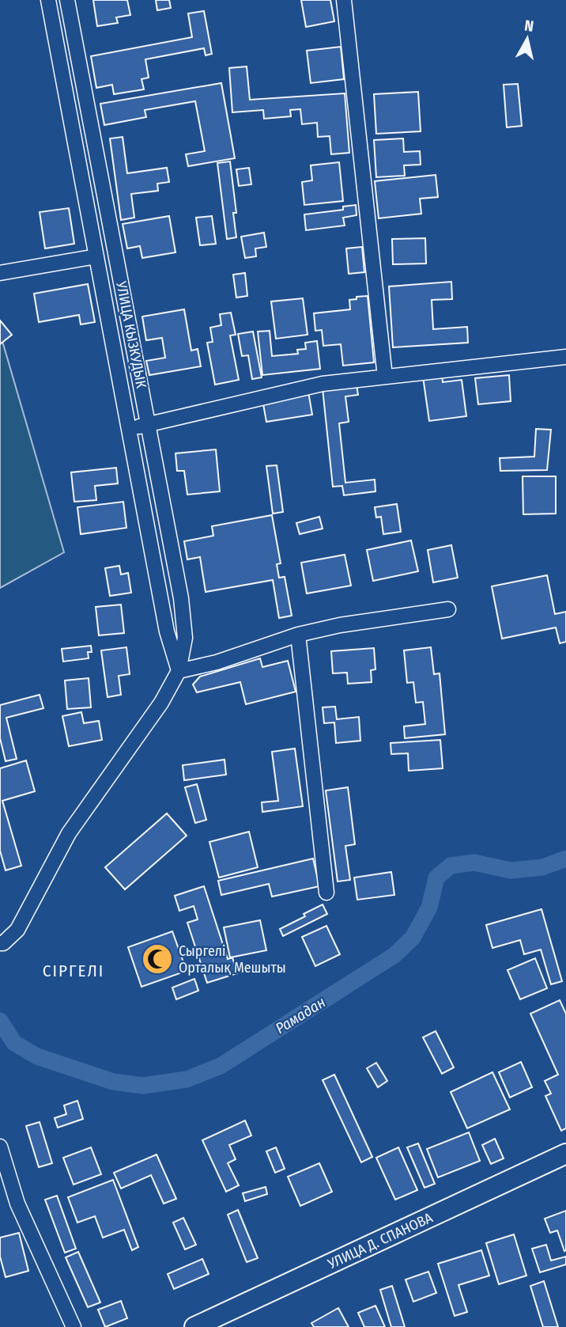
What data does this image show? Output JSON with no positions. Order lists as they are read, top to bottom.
{
  "streets": {
    "main road": ["УЛИЦА Д. СПАНОВА"],
    "street": ["УЛИЦА КЫЗКУДЫК"]
  },
  "districts": ["СІРГЕЛІ"],
  "water": ["Рамадан"],
  "places": {
    "mosque": ["Сыргелі Орталық Мешыты"]
  },
  "north": "top"
}
